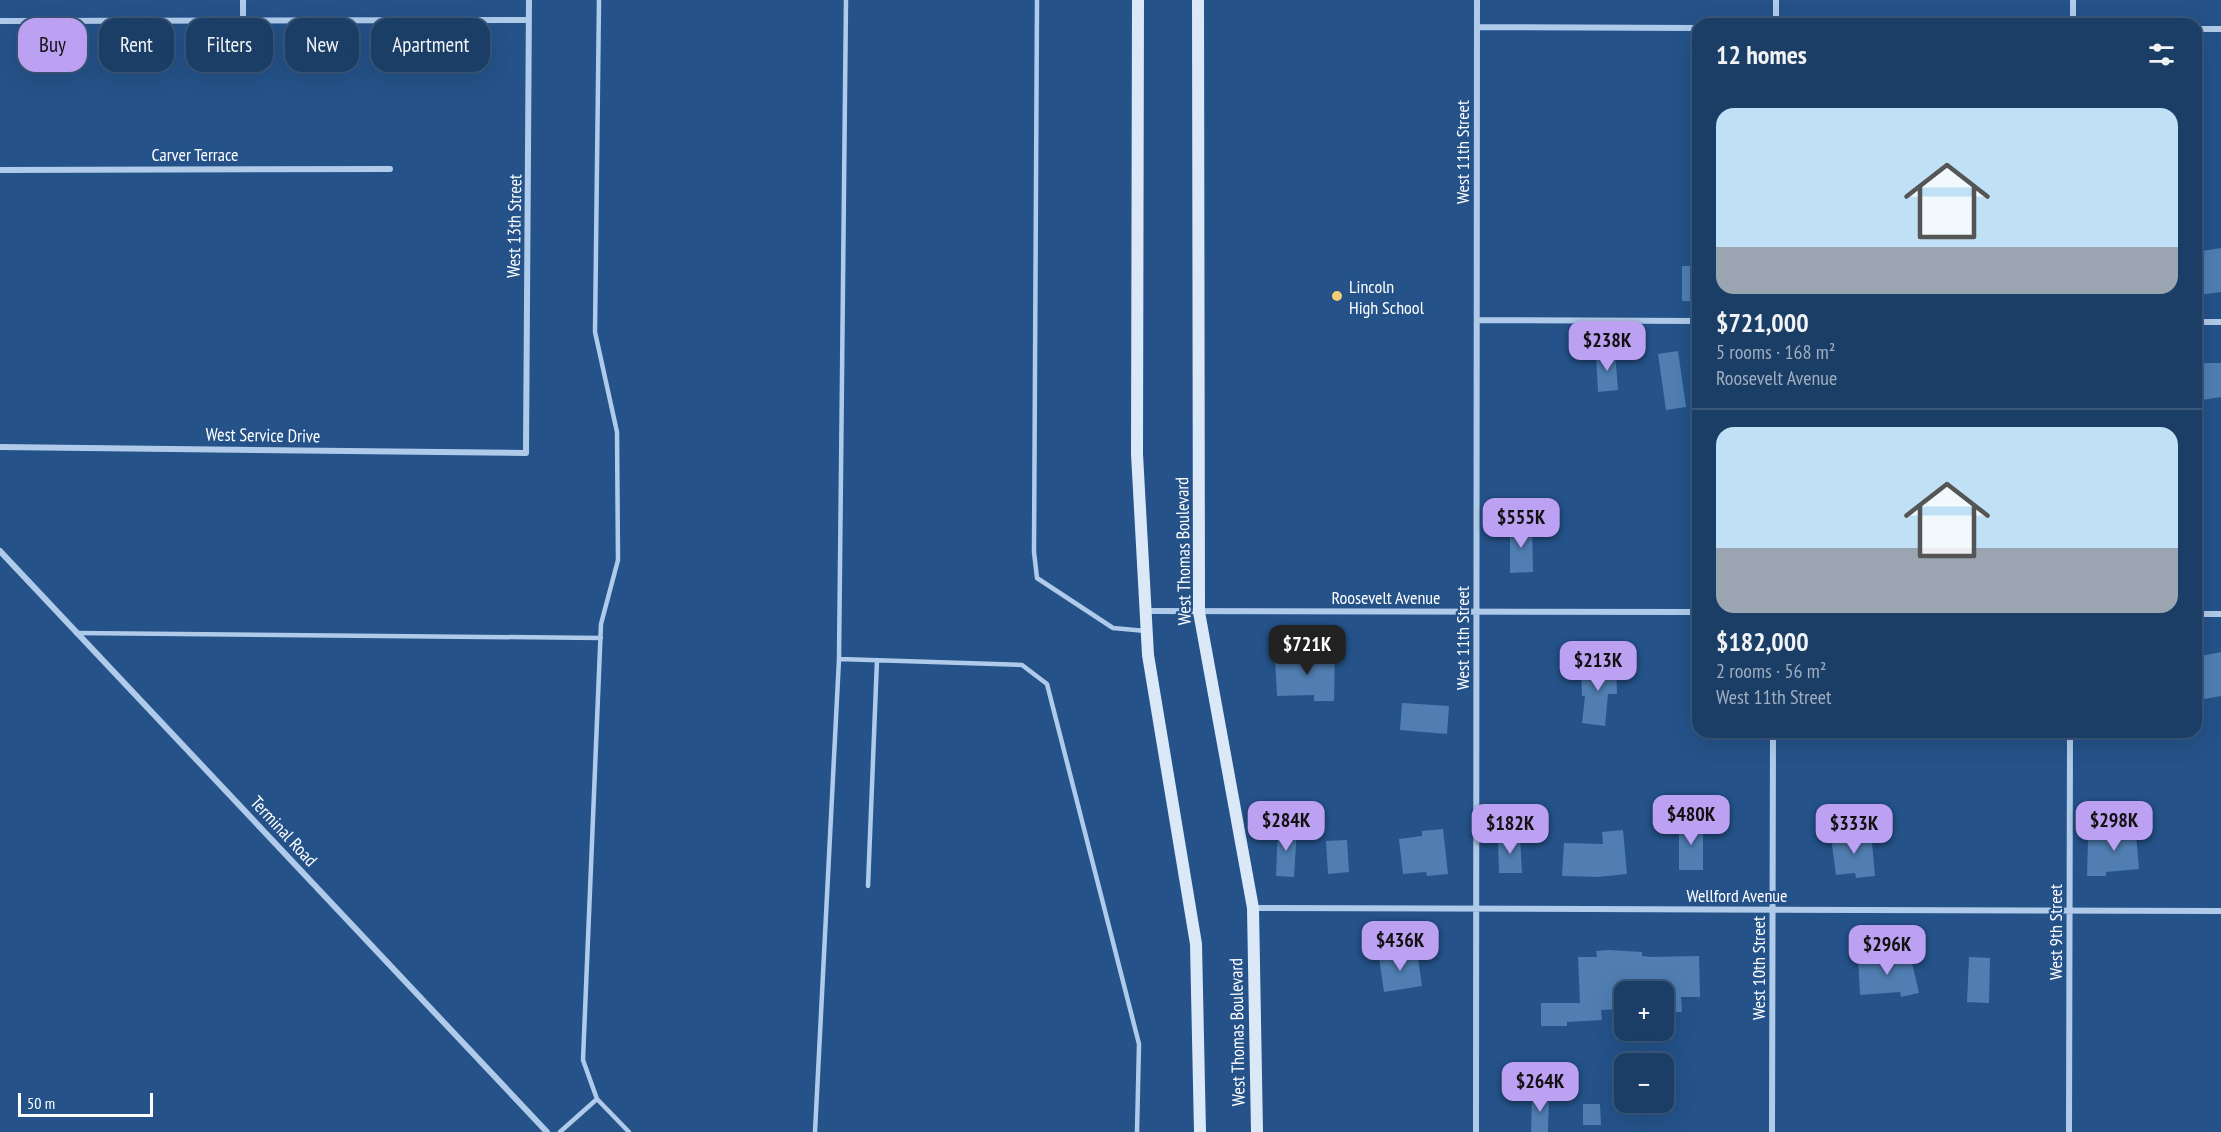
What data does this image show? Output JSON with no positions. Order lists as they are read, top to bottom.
{
  "streets": {
    "street": [
      "West 11th Street",
      "Carver Terrace",
      "West 13th Street",
      "West Service Drive",
      "West Thomas Boulevard",
      "Roosevelt Avenue",
      "Terminal Road",
      "Wellford Avenue",
      "West 9th Street",
      "West 10th Street"
    ]
  },
  "crossings": [
    ["West 11th Street", "Roosevelt Avenue"],
    ["West 11th Street", "Wellford Avenue"],
    ["West 13th Street", "West Service Drive"],
    ["West Thomas Boulevard", "Roosevelt Avenue"],
    ["West Thomas Boulevard", "Wellford Avenue"],
    ["Wellford Avenue", "West 9th Street"],
    ["Wellford Avenue", "West 10th Street"]
  ],
  "places": ["Lincoln High School"],
  "scale_bar": "50 m",
  "page": {
    "chip": [
      "Buy",
      "Rent",
      "Filters",
      "New",
      "Apartment"
    ],
    "heading": "12 homes",
    "list": [
      {
        "name": "$721,000",
        "note": "5 rooms · 168 m² · Roosevelt Avenue"
      },
      {
        "name": "$182,000",
        "note": "2 rooms · 56 m² · West 11th Street"
      }
    ],
    "price": [
      "$238K",
      "$555K",
      "$721K",
      "$213K",
      "$480K",
      "$284K",
      "$298K",
      "$182K",
      "$333K",
      "$436K",
      "$296K",
      "$264K"
    ],
    "map_buttons": ["+", "−"],
    "scale": "50 m"
  }
}
